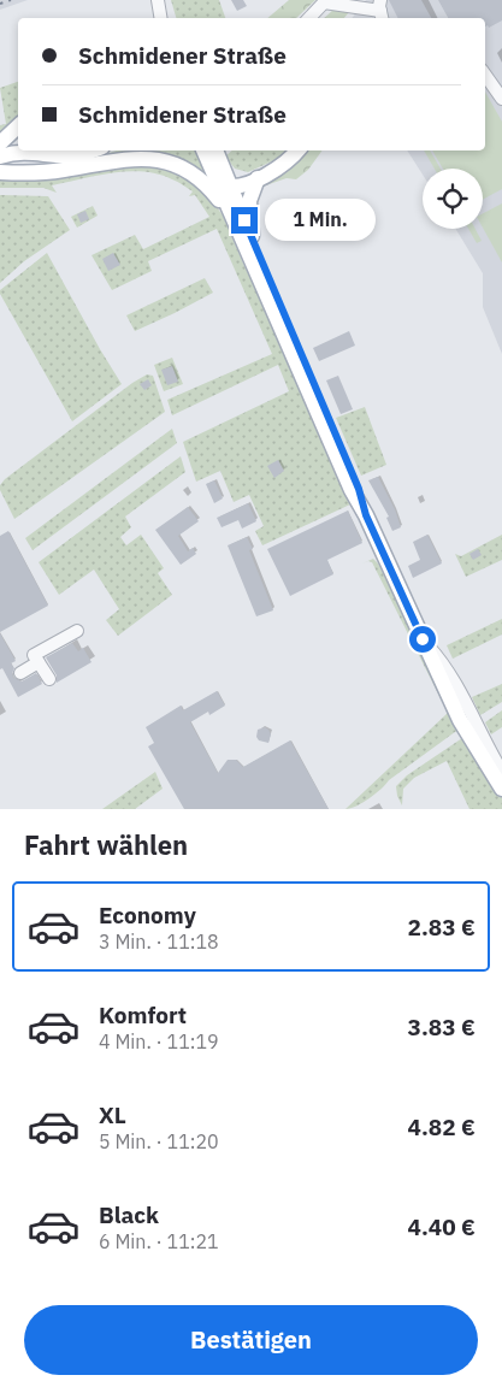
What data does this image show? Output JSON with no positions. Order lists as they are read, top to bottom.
{
  "page": {
    "banner": ["Schmidener Straße", "Schmidener Straße"],
    "bubble": "1 Min.",
    "heading": "Fahrt wählen",
    "list": [
      {
        "name": "Economy",
        "note": "3 Min. · 11:18",
        "value": "2.83 €"
      },
      {
        "name": "Komfort",
        "note": "4 Min. · 11:19",
        "value": "3.83 €"
      },
      {
        "name": "XL",
        "note": "5 Min. · 11:20",
        "value": "4.82 €"
      },
      {
        "name": "Black",
        "note": "6 Min. · 11:21",
        "value": "4.40 €"
      }
    ],
    "buttons": "Bestätigen"
  }
}
